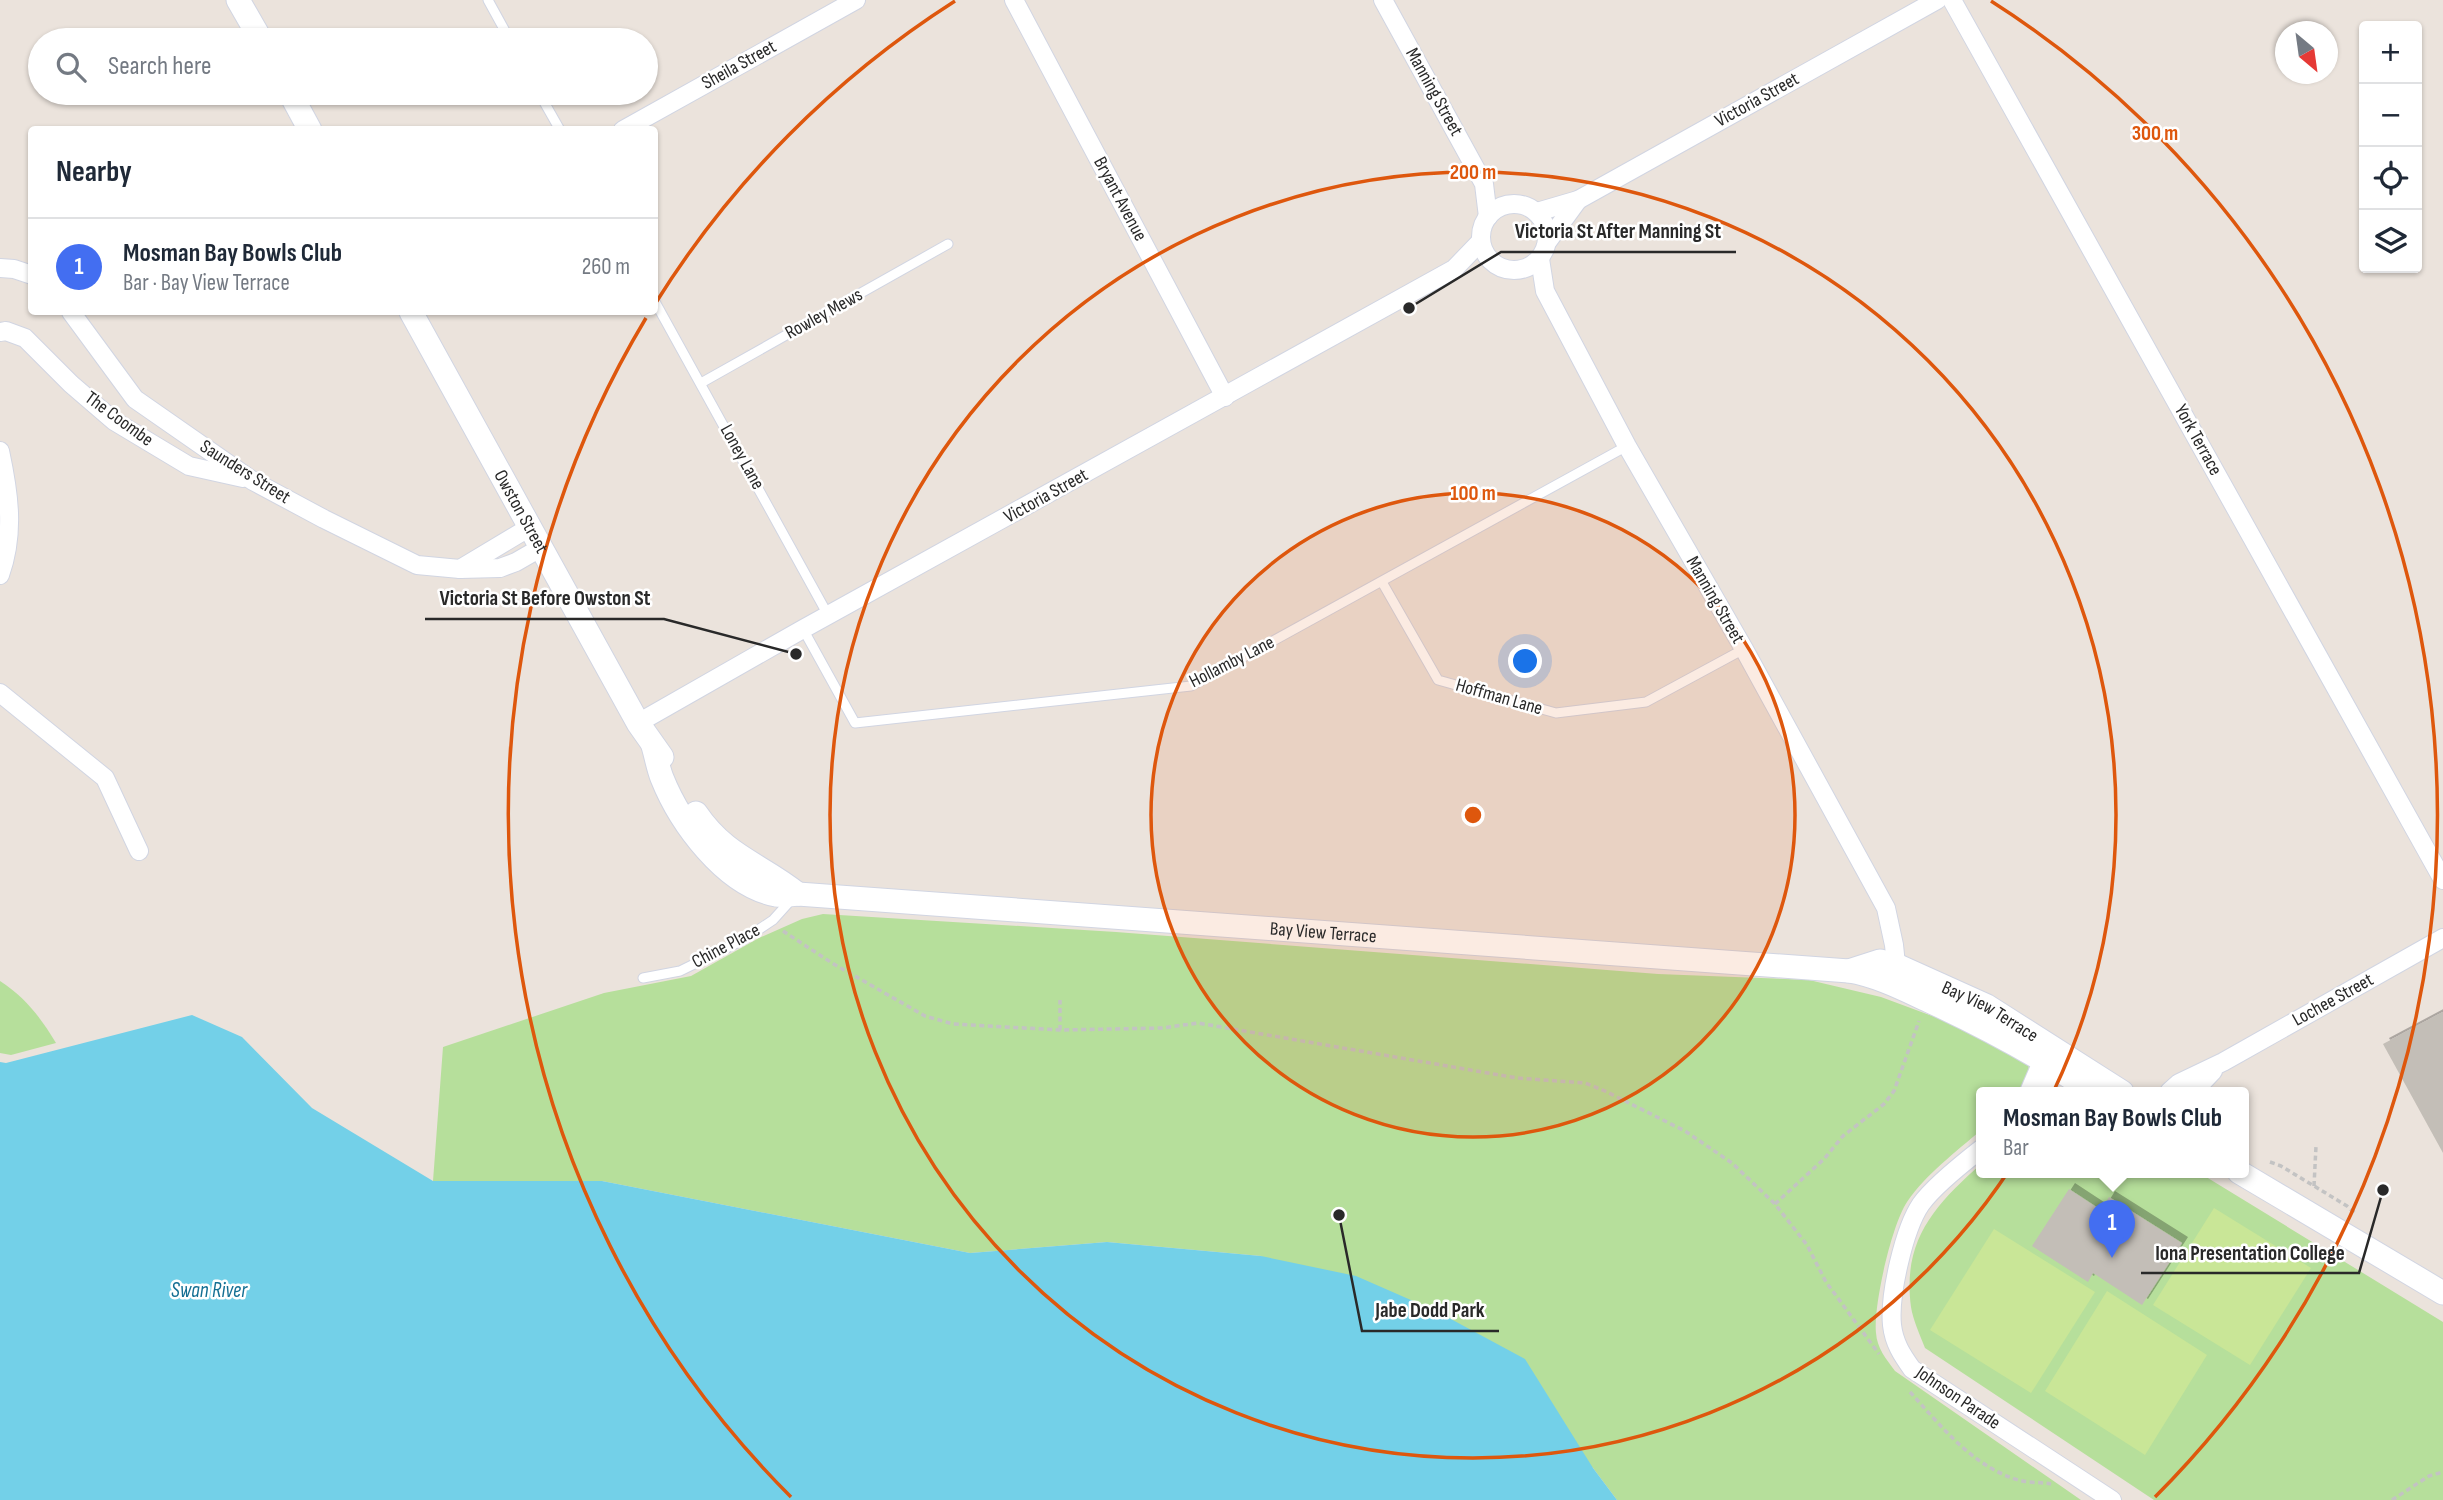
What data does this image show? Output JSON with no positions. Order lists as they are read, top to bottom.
{
  "streets": {
    "street": [
      "Sheila Street",
      "Manning Street",
      "Victoria Street",
      "Bryant Avenue",
      "The Coombe",
      "York Terrace",
      "Saunders Street",
      "Owston Street",
      "Bay View Terrace",
      "Lochee Street",
      "Johnson Parade"
    ],
    "lane": [
      "Rowley Mews",
      "Loney Lane",
      "Hollamby Lane",
      "Hoffman Lane",
      "Chine Place"
    ]
  },
  "crossings": [
    ["Manning Street", "Victoria Street"],
    ["Manning Street", "Hollamby Lane"],
    ["Manning Street", "Hoffman Lane"],
    ["Manning Street", "Bay View Terrace"],
    ["Victoria Street", "Bryant Avenue"],
    ["Victoria Street", "Loney Lane"],
    ["Victoria Street", "Owston Street"],
    ["Victoria Street", "Hollamby Lane"],
    ["Rowley Mews", "Loney Lane"],
    ["The Coombe", "Saunders Street"],
    ["Saunders Street", "Owston Street"],
    ["Owston Street", "Bay View Terrace"],
    ["Owston Street", "Chine Place"],
    ["Hollamby Lane", "Hoffman Lane"],
    ["Bay View Terrace", "Chine Place"]
  ],
  "water": ["Swan River"],
  "places": [
    "Victoria St After Manning St",
    "Victoria St Before Owston St",
    "Iona Presentation College",
    "Jabe Dodd Park"
  ],
  "north": "bottom right",
  "page": {
    "map_buttons": ["+", "−"],
    "search": "Search here",
    "heading": "Nearby",
    "list": [
      {
        "mark": "1",
        "name": "Mosman Bay Bowls Club",
        "note": "Bar · Bay View Terrace",
        "value": "260 m"
      }
    ],
    "popup": ["Mosman Bay Bowls Club", "Bar"],
    "pins": "1"
  },
  "rings": ["300 m", "200 m", "100 m"]
}
